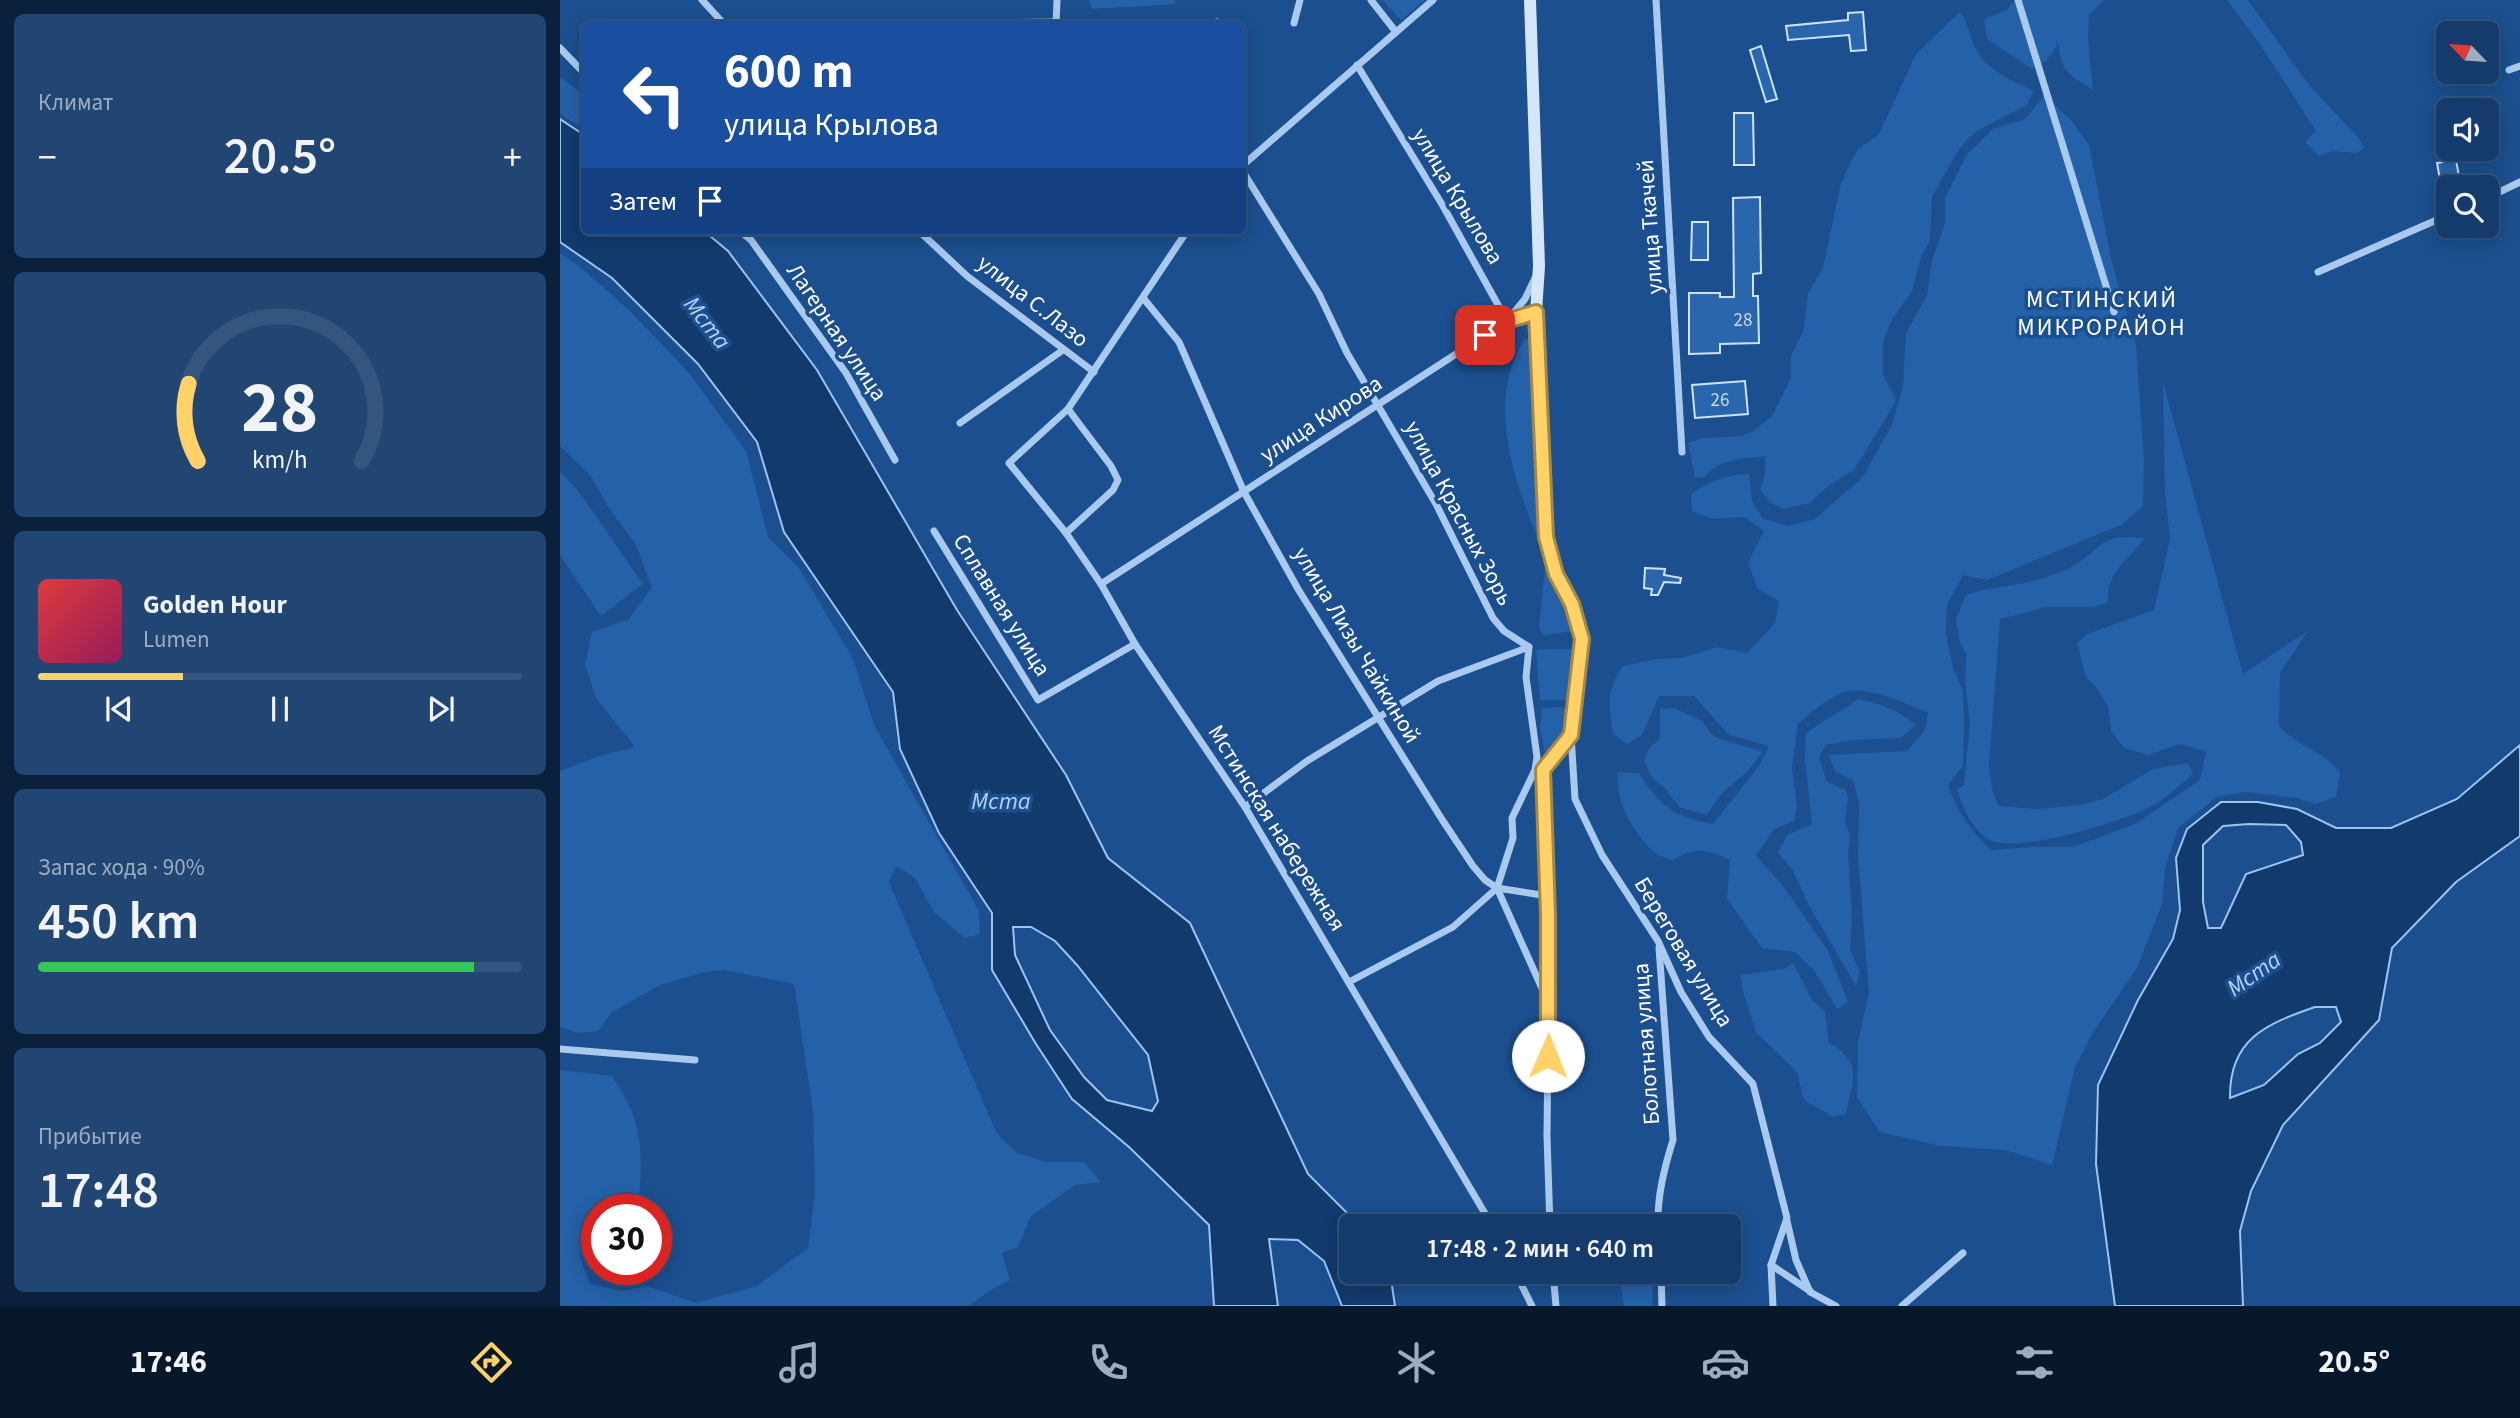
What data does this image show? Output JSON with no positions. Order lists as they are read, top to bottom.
{
  "streets": {
    "street": [
      "улица Крылова",
      "улица Ткачей",
      "улица С.Лазо",
      "Лагерная улица",
      "улица Кирова",
      "улица Красных Зорь",
      "Сплавная улица",
      "улица Лизы Чайкиной",
      "Мстинская набережная",
      "Береговая улица",
      "Болотная улица"
    ]
  },
  "crossings": [
    ["улица Крылова", "улица Кирова"],
    ["улица Кирова", "улица Красных Зорь"],
    ["улица Кирова", "улица Лизы Чайкиной"],
    ["улица Кирова", "Мстинская набережная"],
    ["Сплавная улица", "Мстинская набережная"],
    ["Береговая улица", "Болотная улица"]
  ],
  "districts": ["МСТИНСКИЙ МИКРОРАЙОН"],
  "water": ["Мста"],
  "house_numbers": ["28", "26"],
  "north": "top left",
  "page": {
    "tile": [
      "Климат",
      ["Запас хода · 90%", "450 km"],
      ["Прибытие", "17:48"]
    ],
    "turn": ["600 m", "улица Крылова"],
    "heat": ["−", "20.5°", "+"],
    "then": "Затем",
    "song": ["Golden Hour", "Lumen"],
    "limit": "30",
    "trip": "17:48 · 2 мин · 640 m",
    "tabs": ["17:46", "20.5°"],
    "gauge": ["28", "km/h"]
  }
}
